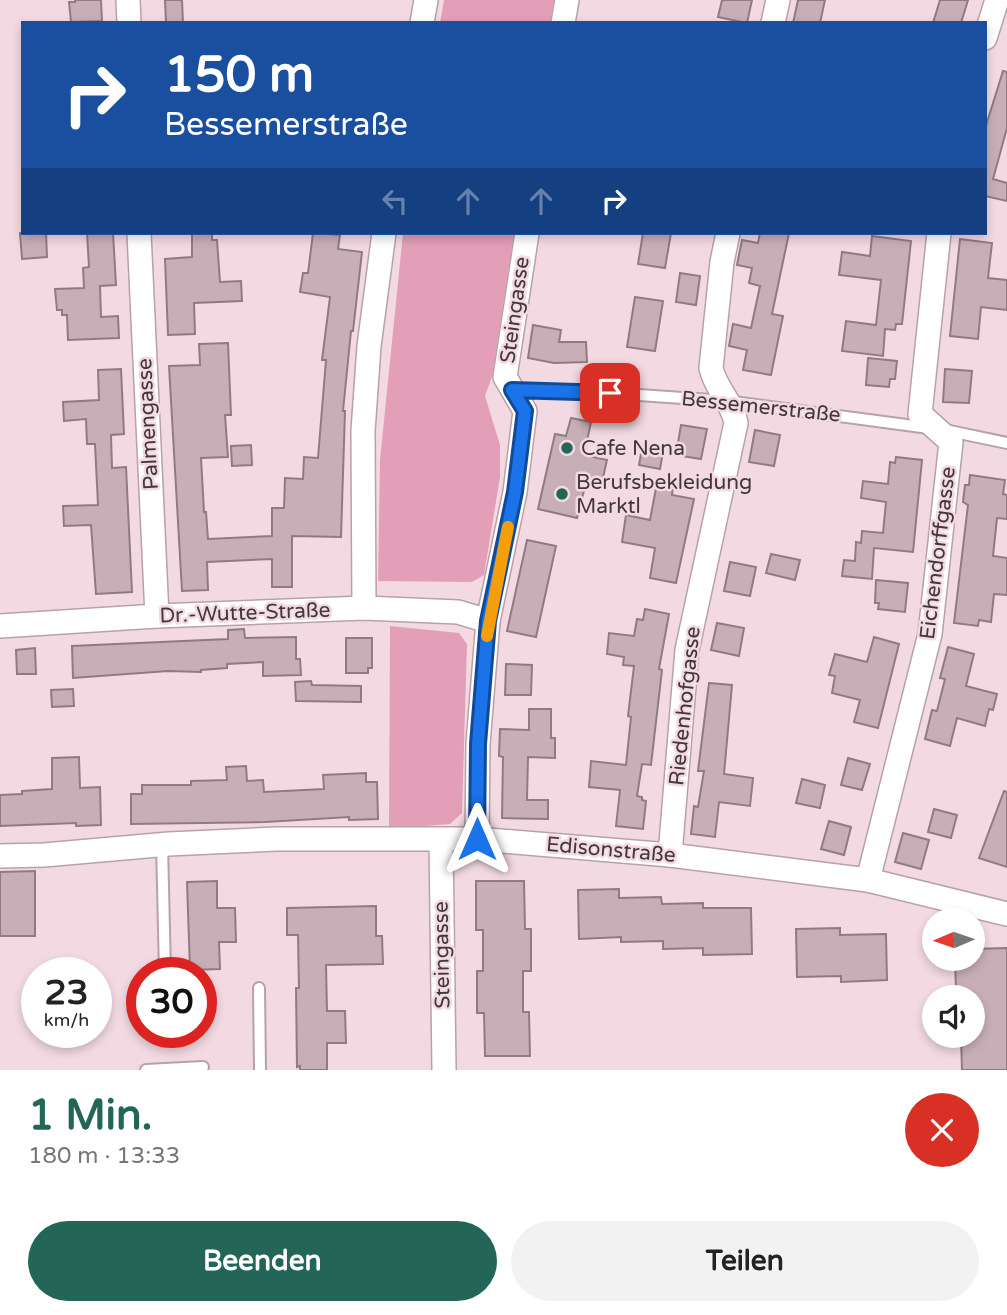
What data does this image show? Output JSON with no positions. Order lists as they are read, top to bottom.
{
  "streets": {
    "street": [
      "Steingasse",
      "Palmengasse",
      "Eichendorffgasse",
      "Dr.-Wutte-Straße",
      "Riedenhofgasse",
      "Edisonstraße"
    ],
    "lane": ["Bessemerstraße"]
  },
  "crossings": [
    ["Steingasse", "Bessemerstraße"],
    ["Steingasse", "Dr.-Wutte-Straße"],
    ["Steingasse", "Edisonstraße"],
    ["Bessemerstraße", "Eichendorffgasse"],
    ["Bessemerstraße", "Riedenhofgasse"],
    ["Palmengasse", "Dr.-Wutte-Straße"],
    ["Eichendorffgasse", "Edisonstraße"],
    ["Riedenhofgasse", "Edisonstraße"]
  ],
  "places": ["Cafe Nena", "Berufsbekleidung Marktl"],
  "north": "left",
  "page": {
    "turn": ["150 m", "Bessemerstraße"],
    "speed": "23 km/h",
    "limit": "30",
    "heading": ["1 Min.", "180 m · 13:33"],
    "buttons": ["Beenden", "Teilen"]
  }
}
